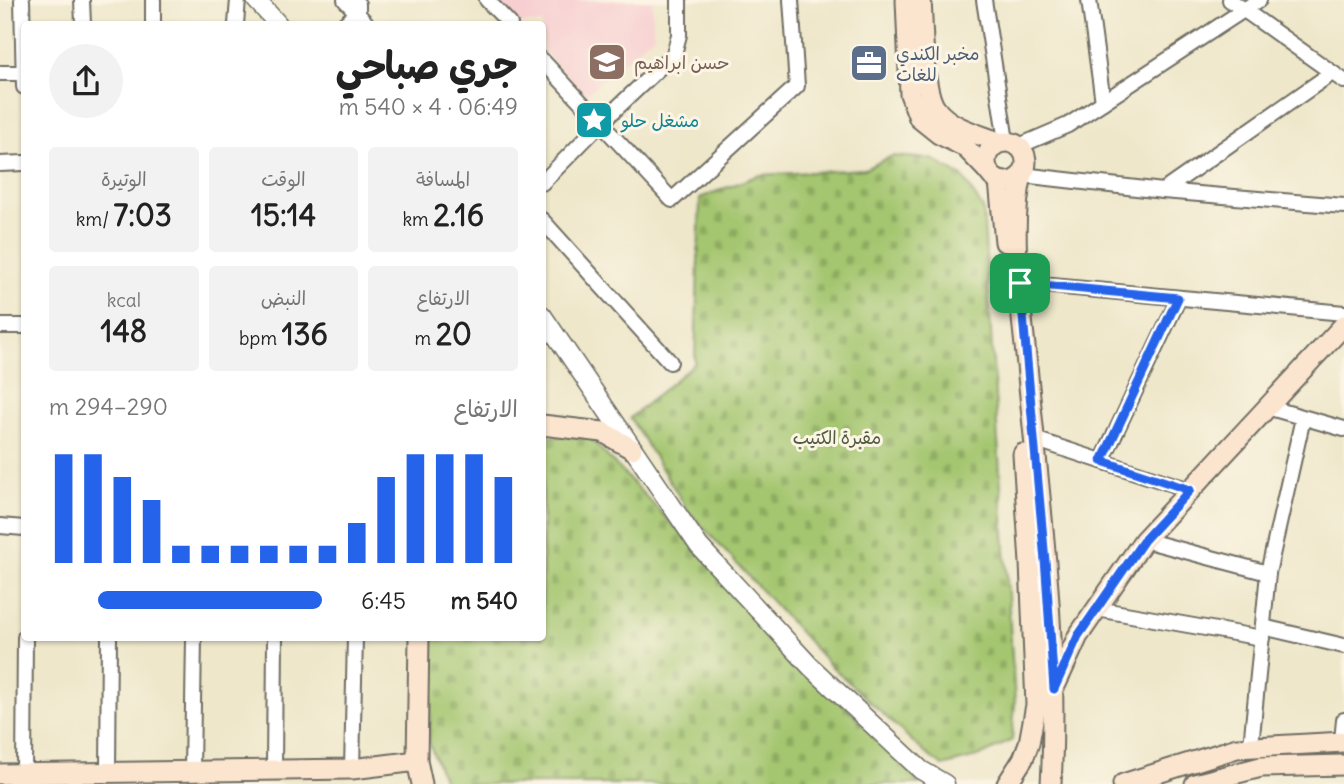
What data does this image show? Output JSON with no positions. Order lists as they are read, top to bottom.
{
  "parks": ["مقبرة الكتيب"],
  "places": {
    "school or university": ["حسن ابراهيم"],
    "office": ["مخبر الكندي للغات"],
    "place": ["مشغل حلو"]
  },
  "page": {
    "heading": ["جري صباحي", "06:49 · 4 × 540 m"],
    "stats": [
      ["المسافة", "2.16 km"],
      ["الوقت", "15:14"],
      ["الوتيرة", "7:03 /km"],
      ["الارتفاع", "20 m"],
      ["النبض", "136 bpm"],
      ["kcal", "148"]
    ],
    "chart": ["الارتفاع", "290–294 m"],
    "list": [
      {
        "name": "540 m",
        "note": "6:45"
      }
    ]
  }
}
